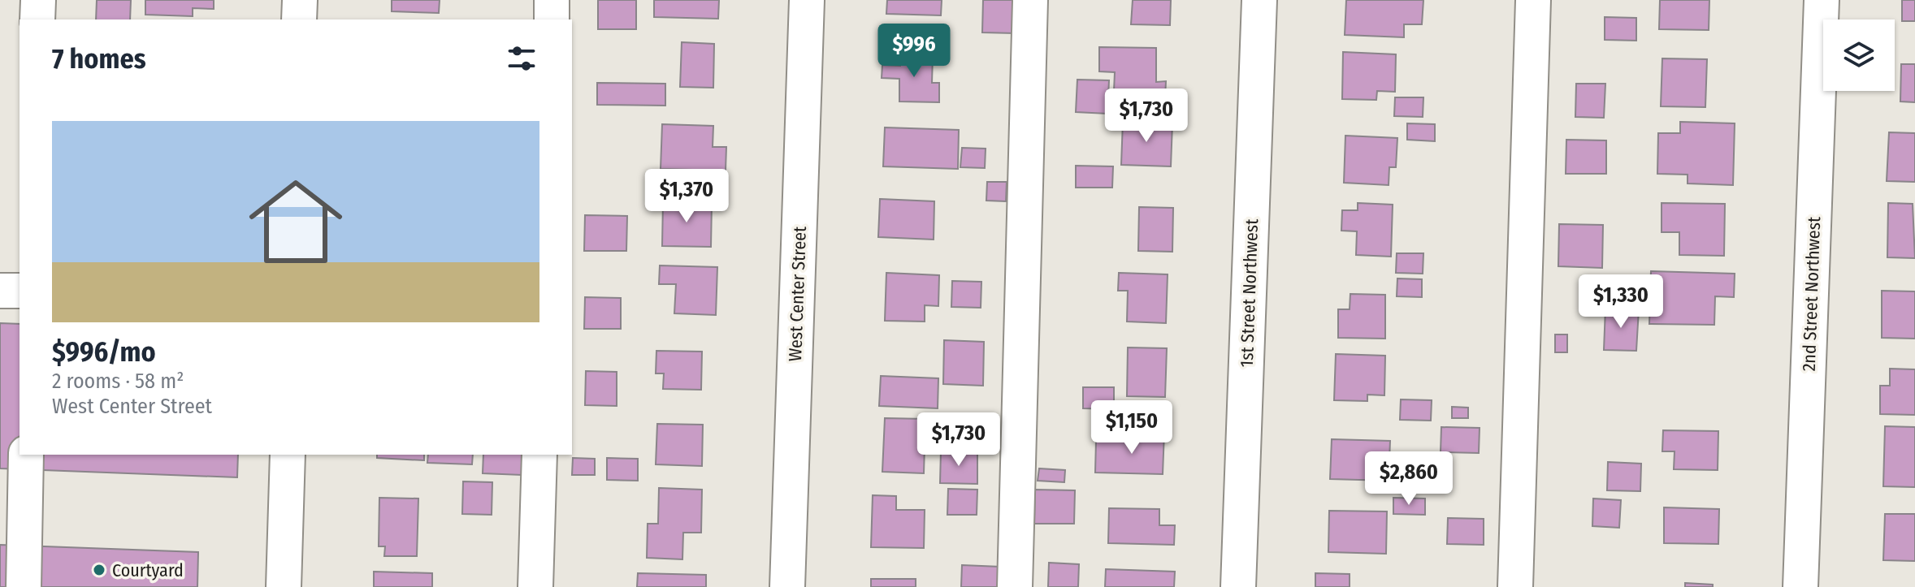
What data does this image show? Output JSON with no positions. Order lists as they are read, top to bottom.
{
  "streets": {
    "street": ["1st Street Northwest", "West Center Street", "2nd Street Northwest"]
  },
  "places": ["Courtyard"],
  "page": {
    "heading": "7 homes",
    "price": [
      "$996",
      "$1,730",
      "$1,370",
      "$1,330",
      "$1,150",
      "$1,730",
      "$2,860"
    ],
    "list": [
      {
        "name": "$996/mo",
        "note": "2 rooms · 58 m² · West Center Street"
      }
    ]
  }
}
